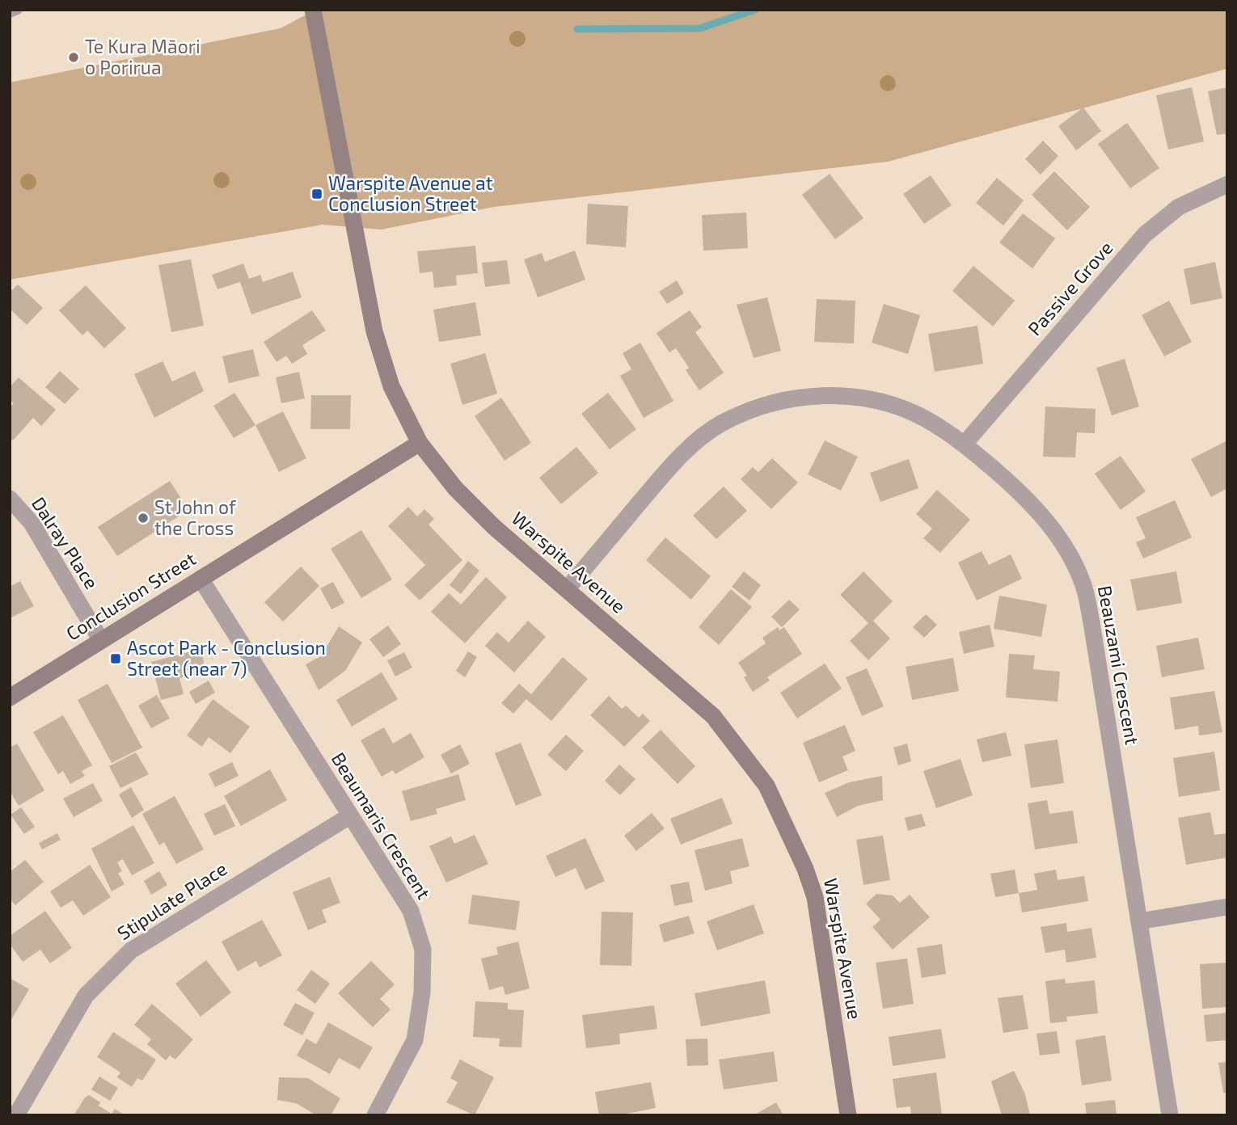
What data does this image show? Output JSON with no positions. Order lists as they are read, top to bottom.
{
  "streets": {
    "main road": ["Warspite Avenue", "Conclusion Street"],
    "street": [
      "Passive Grove",
      "Dalray Place",
      "Beauzami Crescent",
      "Beaumaris Crescent",
      "Stipulate Place"
    ]
  },
  "crossings": [
    ["Passive Grove", "Beauzami Crescent"],
    ["Dalray Place", "Conclusion Street"],
    ["Warspite Avenue", "Conclusion Street"],
    ["Warspite Avenue", "Beauzami Crescent"],
    ["Conclusion Street", "Beaumaris Crescent"],
    ["Beaumaris Crescent", "Stipulate Place"]
  ],
  "places": {
    "other": ["Te Kura Māori o Porirua", "St John of the Cross"],
    "transit": ["Warspite Avenue at Conclusion Street", "Ascot Park - Conclusion Street (near 7)"]
  }
}
